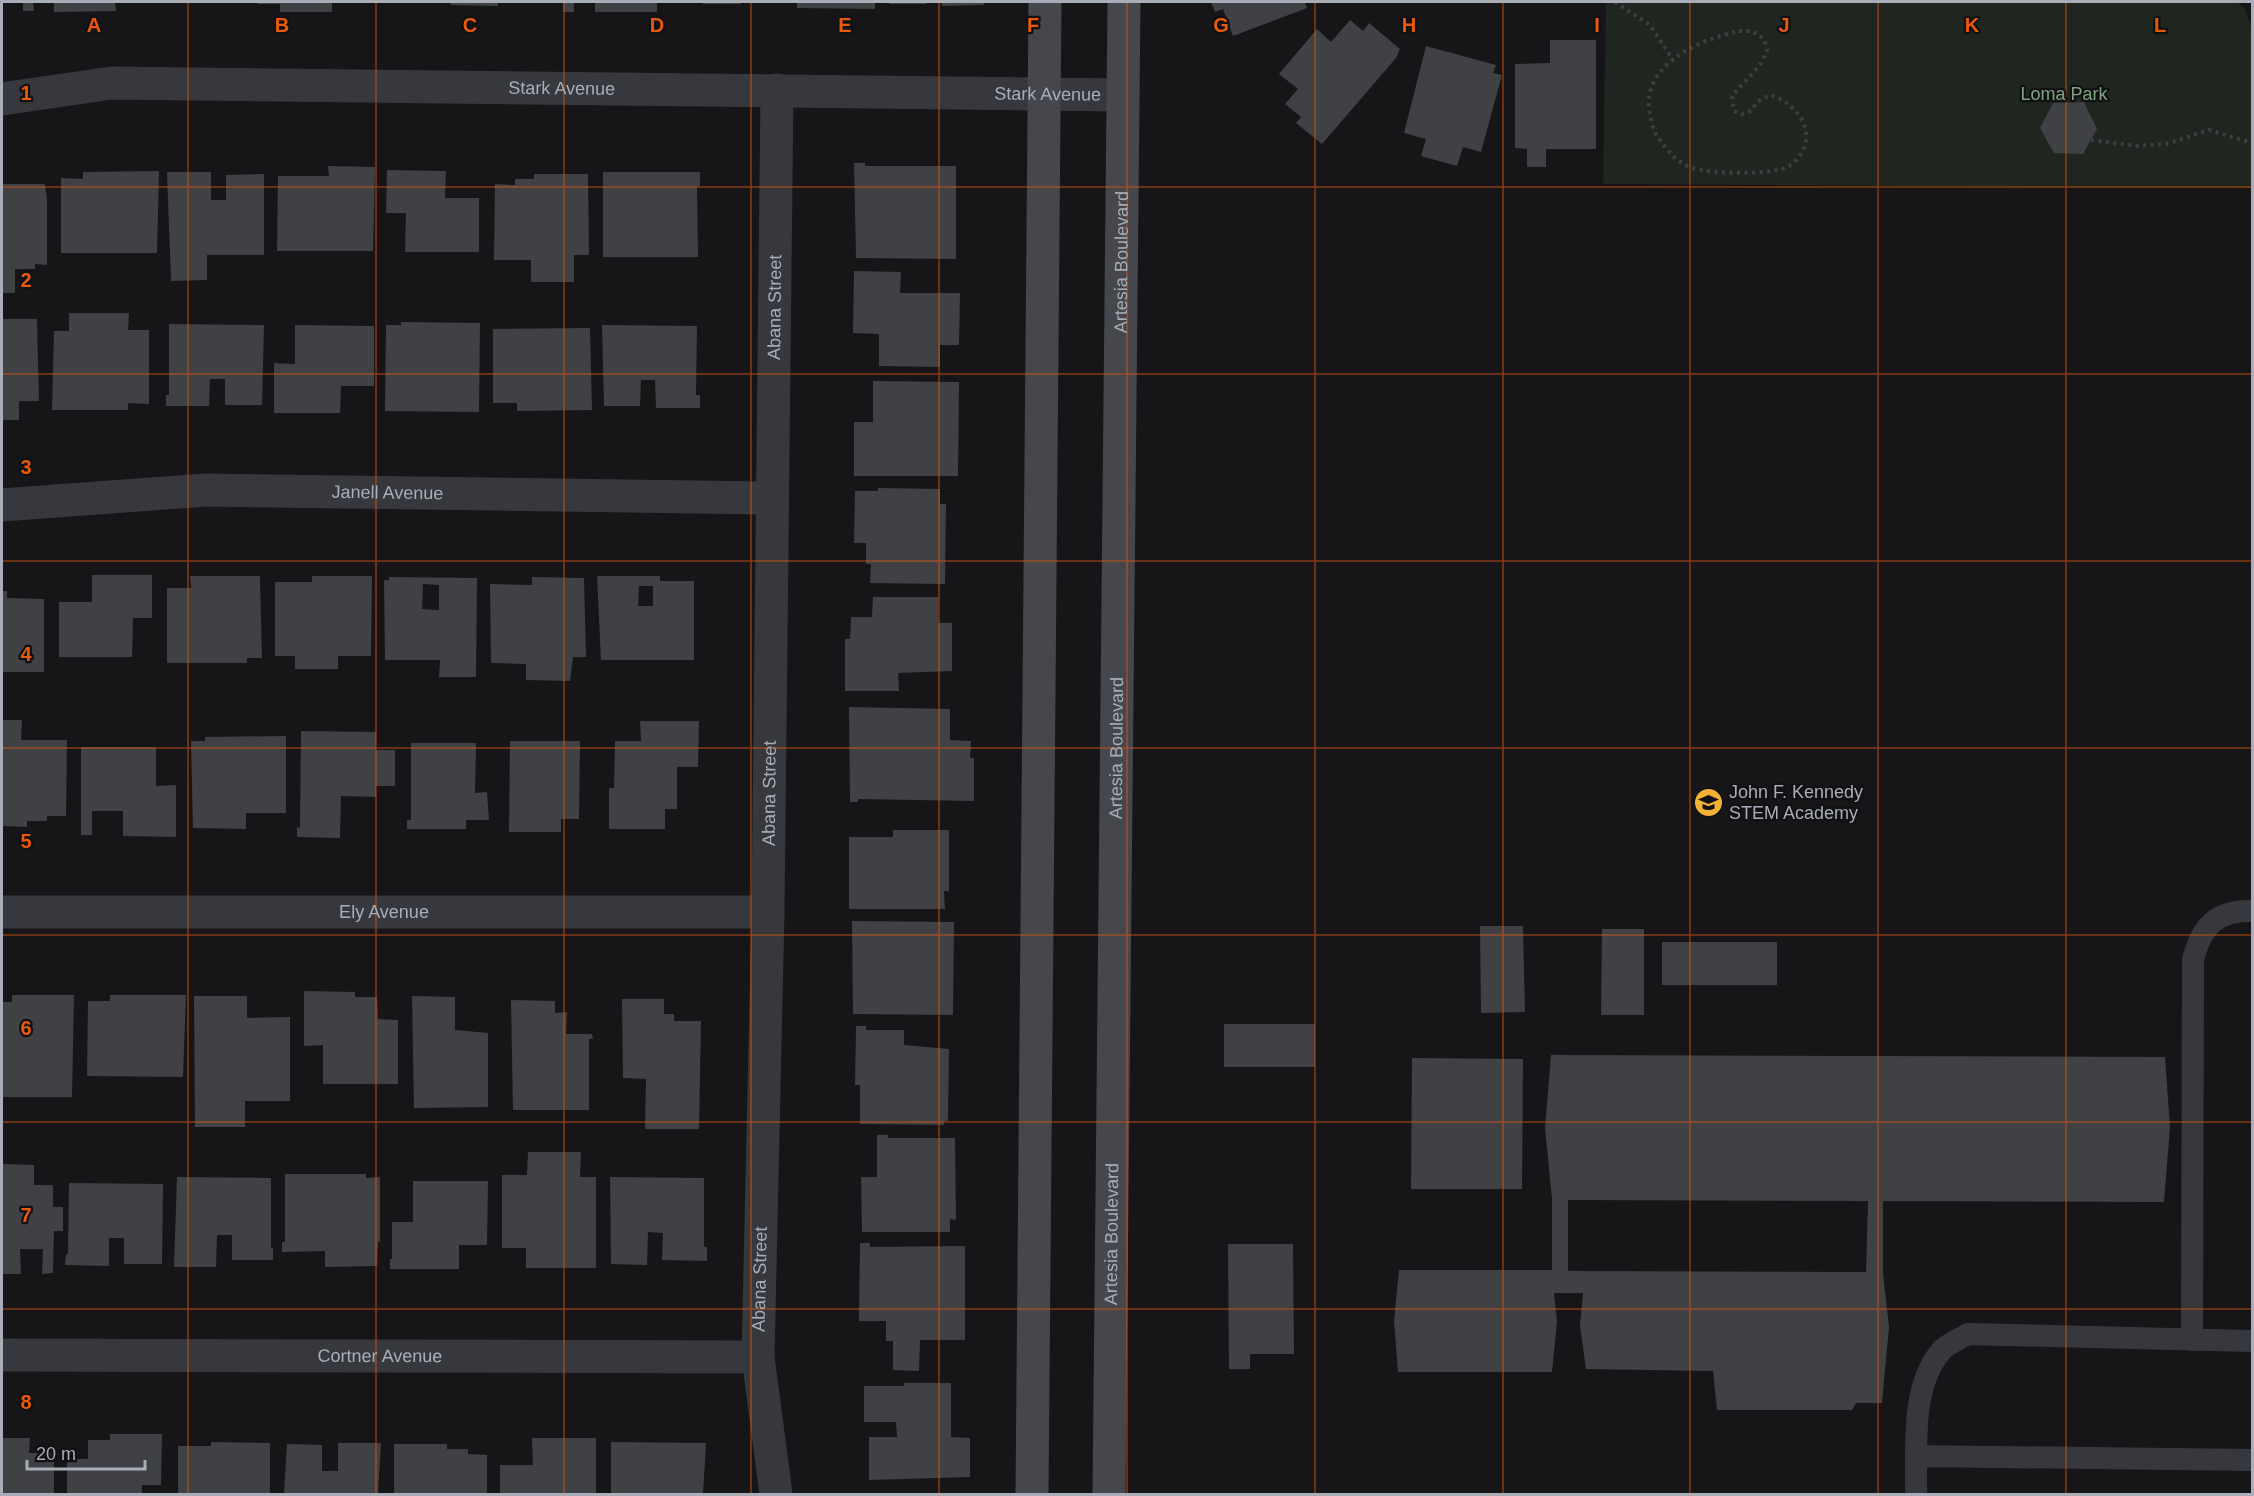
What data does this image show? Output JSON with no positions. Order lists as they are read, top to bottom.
{
  "streets": {
    "main road": ["Artesia Boulevard"],
    "street": [
      "Stark Avenue",
      "Abana Street",
      "Janell Avenue",
      "Ely Avenue",
      "Cortner Avenue"
    ]
  },
  "crossings": [
    ["Stark Avenue", "Artesia Boulevard"],
    ["Stark Avenue", "Abana Street"],
    ["Abana Street", "Janell Avenue"],
    ["Abana Street", "Ely Avenue"],
    ["Abana Street", "Cortner Avenue"]
  ],
  "parks": ["Loma Park"],
  "places": {
    "school or university": ["John F. Kennedy STEM Academy"]
  },
  "scale_bar": "20 m",
  "grid": {
    "columns": [
      "A",
      "B",
      "C",
      "D",
      "E",
      "F",
      "G",
      "H",
      "I",
      "J",
      "K",
      "L"
    ],
    "rows": [
      "1",
      "2",
      "3",
      "4",
      "5",
      "6",
      "7",
      "8"
    ]
  }
}
